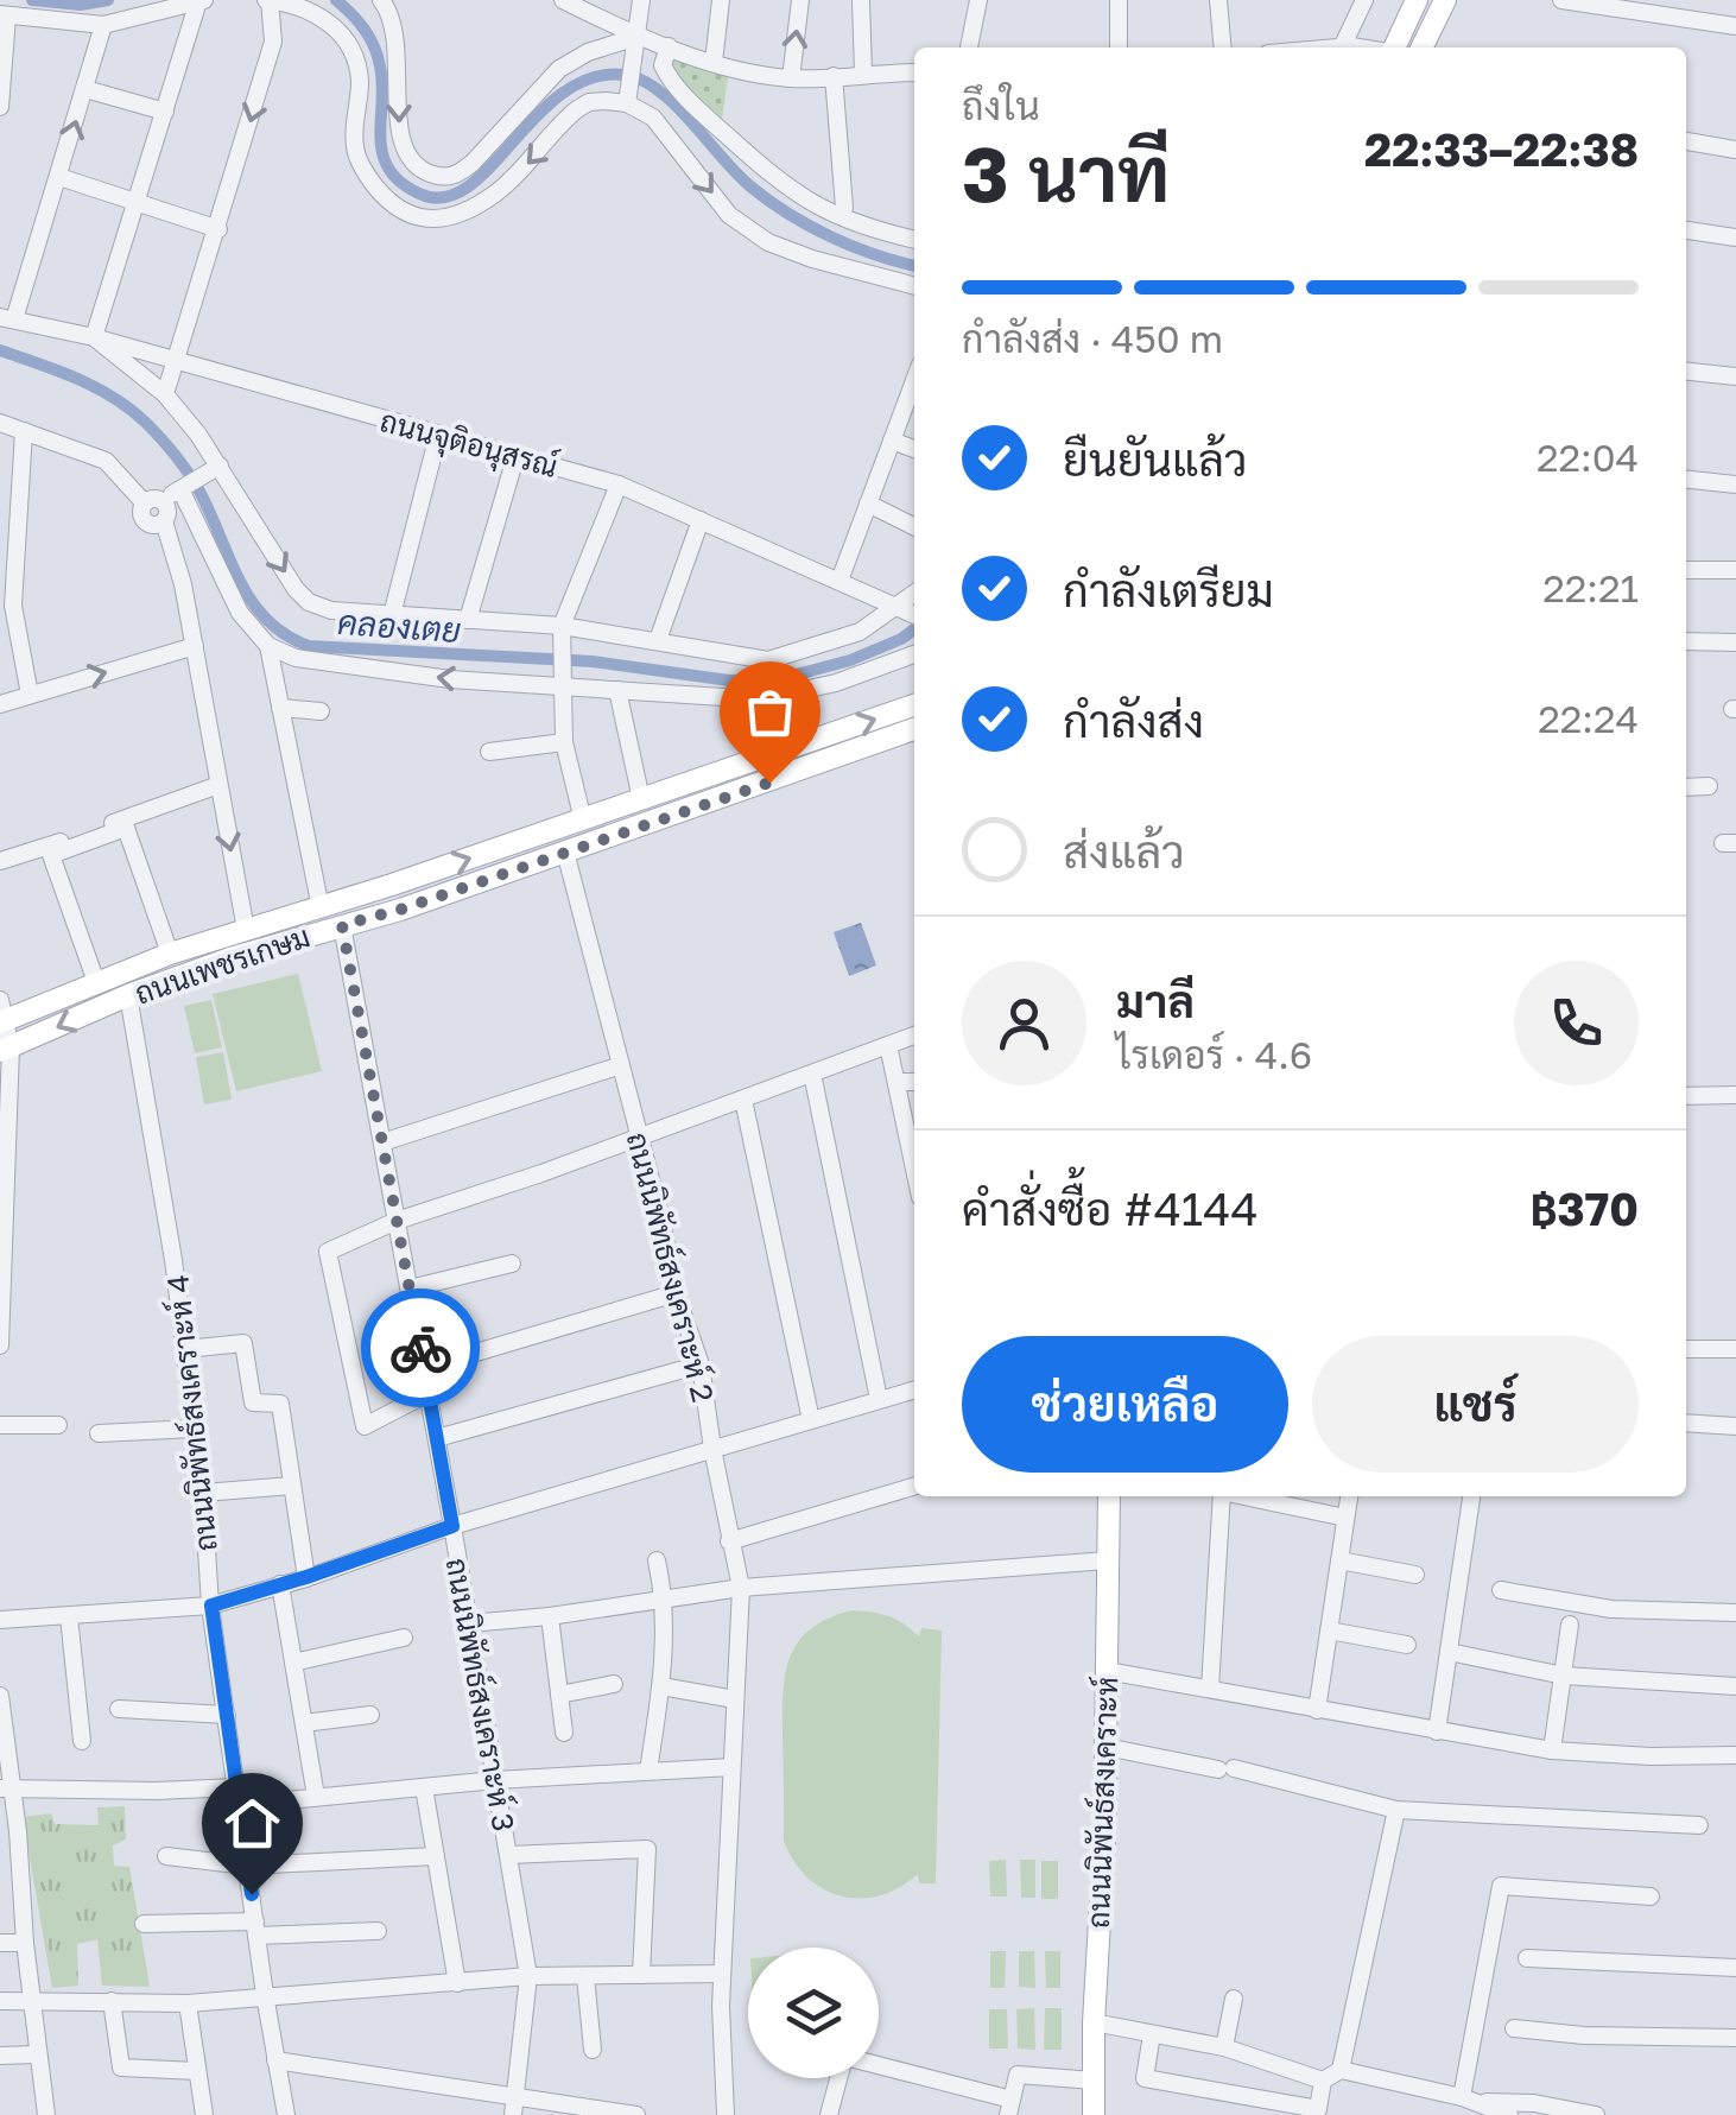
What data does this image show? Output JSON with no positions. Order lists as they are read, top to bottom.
{
  "streets": {
    "main road": ["ถนนเพชรเกษม", "ถนนนิพันธ์สงเคราะห์"],
    "street": [
      "ถนนจุติอนุสรณ์",
      "ถนนนิพัทธ์สงเคราะห์ 2",
      "ถนนนิพัทธ์สงเคราะห์ 4",
      "ถนนนิพัทธ์สงเคราะห์ 3"
    ]
  },
  "crossings": [
    ["ถนนเพชรเกษม", "ถนนนิพัทธ์สงเคราะห์ 2"],
    ["ถนนเพชรเกษม", "ถนนนิพัทธ์สงเคราะห์ 4"],
    ["ถนนเพชรเกษม", "ถนนนิพัทธ์สงเคราะห์ 3"]
  ],
  "water": ["คลองเตย"],
  "page": {
    "heading": ["3 นาที", "ถึงใน", "22:33–22:38"],
    "panel": [
      "มาลี",
      "ไรเดอร์ · 4.6",
      "คำสั่งซื้อ #4144",
      "฿370"
    ],
    "bar": "กำลังส่ง · 450 m",
    "list": [
      ["ยืนยันแล้ว", "22:04"],
      ["กำลังเตรียม", "22:21"],
      ["กำลังส่ง", "22:24"],
      "ส่งแล้ว"
    ],
    "buttons": ["ช่วยเหลือ", "แชร์"]
  }
}
